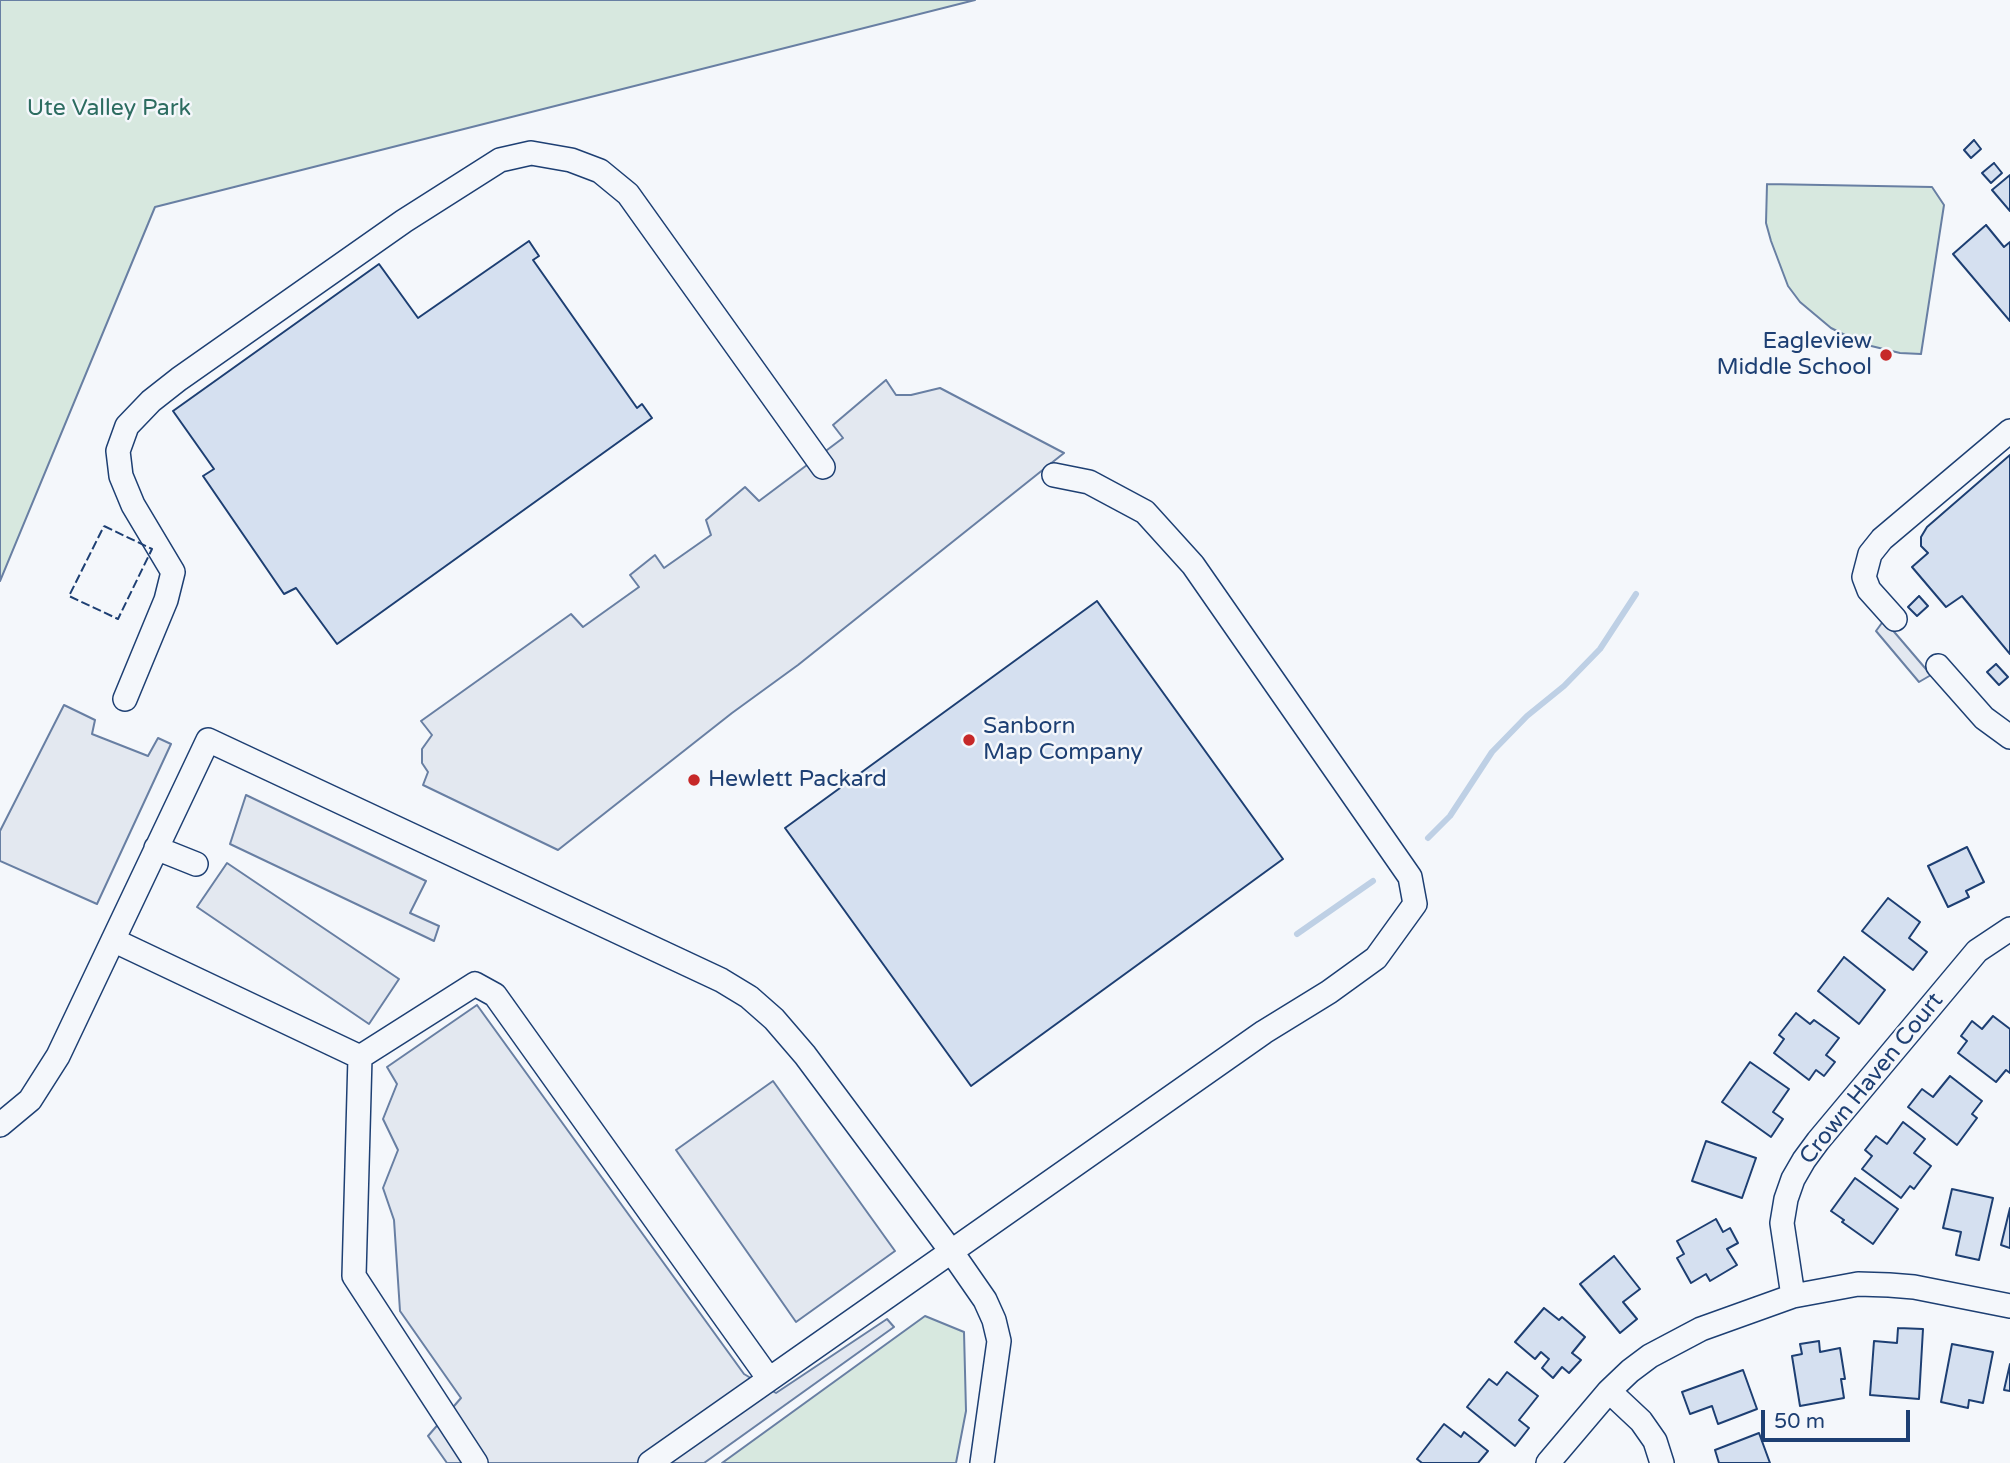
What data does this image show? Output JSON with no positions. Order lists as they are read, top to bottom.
{
  "streets": {
    "street": ["Crown Haven Court"]
  },
  "parks": ["Ute Valley Park"],
  "places": ["Eagleview Middle School", "Sanborn Map Company", "Hewlett Packard"],
  "scale_bar": "50 m"
}
